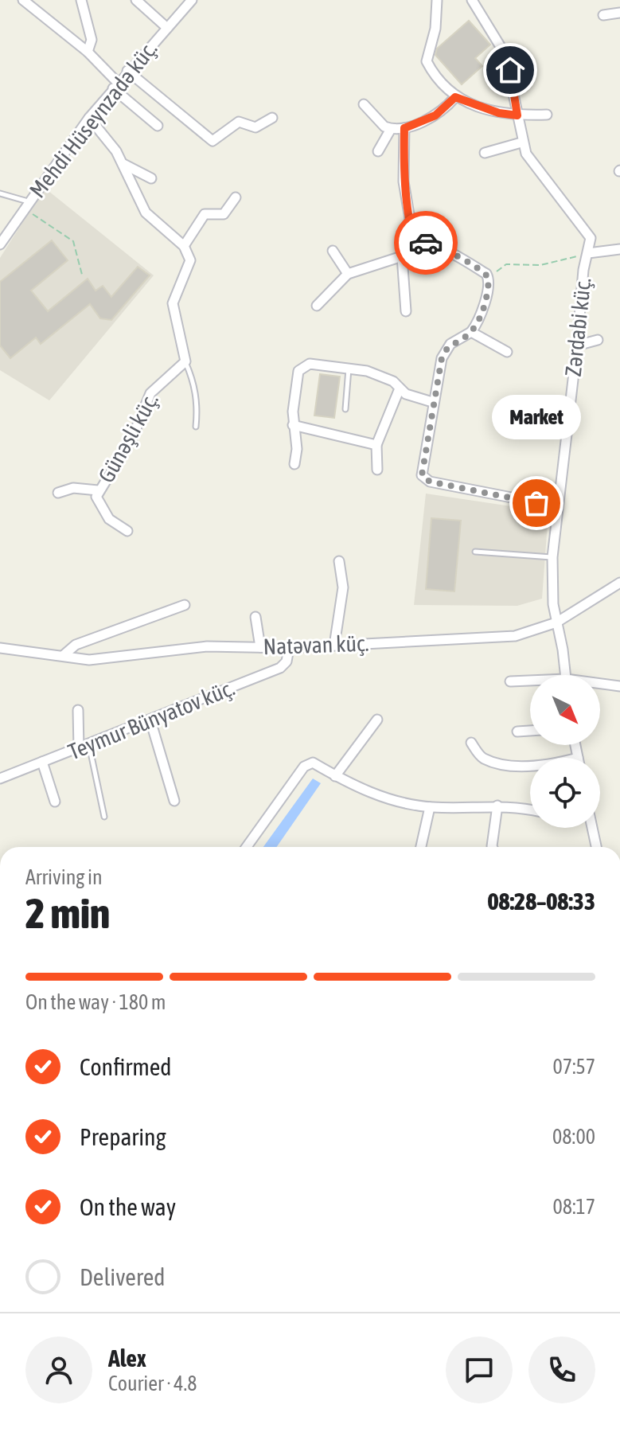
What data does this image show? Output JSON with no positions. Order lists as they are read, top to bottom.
{
  "streets": {
    "street": [
      "Mehdi Hüseynzadə küç.",
      "Zərdabi küç.",
      "Günəşli küç.",
      "Natəvan küç.",
      "Teymur Bünyatov küç."
    ]
  },
  "crossings": [
    ["Zərdabi küç.", "Natəvan küç."],
    ["Natəvan küç.", "Teymur Bünyatov küç."]
  ],
  "places": ["Market"],
  "north": "bottom right",
  "page": {
    "bubble": "Market",
    "heading": ["2 min", "Arriving in", "08:28–08:33"],
    "panel": ["Alex", "Courier · 4.8"],
    "bar": "On the way · 180 m",
    "list": [
      ["Confirmed", "07:57"],
      ["Preparing", "08:00"],
      ["On the way", "08:17"],
      "Delivered"
    ]
  }
}
